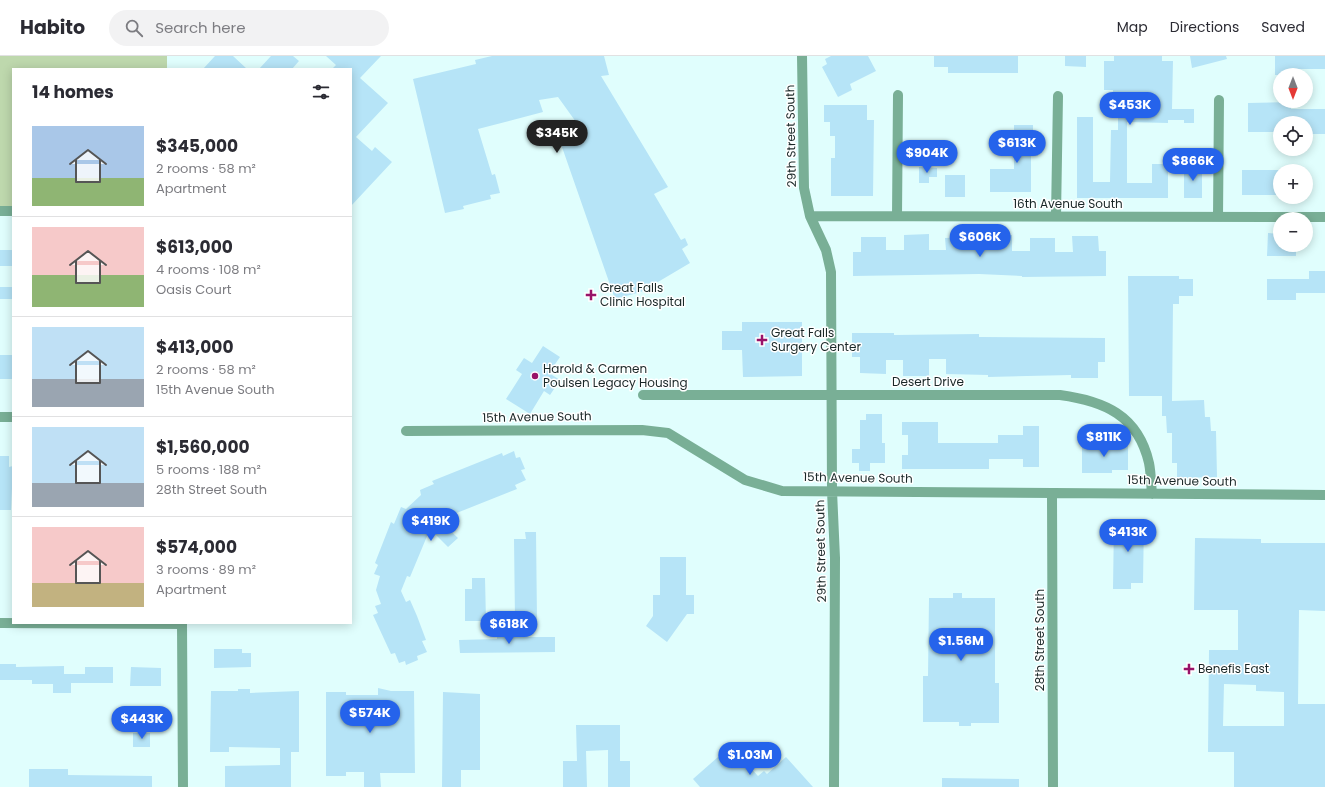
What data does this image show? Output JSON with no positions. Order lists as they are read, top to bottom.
{
  "streets": {
    "street": [
      "29th Street South",
      "16th Avenue South",
      "Desert Drive",
      "15th Avenue South",
      "28th Street South"
    ]
  },
  "crossings": [
    ["29th Street South", "16th Avenue South"],
    ["29th Street South", "Desert Drive"],
    ["29th Street South", "15th Avenue South"],
    ["Desert Drive", "15th Avenue South"],
    ["15th Avenue South", "28th Street South"]
  ],
  "places": {
    "health": ["Great Falls Clinic Hospital", "Great Falls Surgery Center", "Benefis East"],
    "other": ["Harold & Carmen Poulsen Legacy Housing"]
  },
  "north": "bottom",
  "page": {
    "header": "Habito",
    "search": "Search here",
    "nav": ["Map", "Directions", "Saved"],
    "map_buttons": ["+", "−"],
    "heading": "14 homes",
    "price": [
      "$453K",
      "$345K",
      "$613K",
      "$904K",
      "$866K",
      "$606K",
      "$811K",
      "$419K",
      "$413K",
      "$618K",
      "$1.56M",
      "$574K",
      "$443K",
      "$1.03M"
    ],
    "list": [
      {
        "name": "$345,000",
        "note": "2 rooms · 58 m² · Apartment"
      },
      {
        "name": "$613,000",
        "note": "4 rooms · 108 m² · Oasis Court"
      },
      {
        "name": "$413,000",
        "note": "2 rooms · 58 m² · 15th Avenue South"
      },
      {
        "name": "$1,560,000",
        "note": "5 rooms · 188 m² · 28th Street South"
      },
      {
        "name": "$574,000",
        "note": "3 rooms · 89 m² · Apartment"
      }
    ]
  }
}
